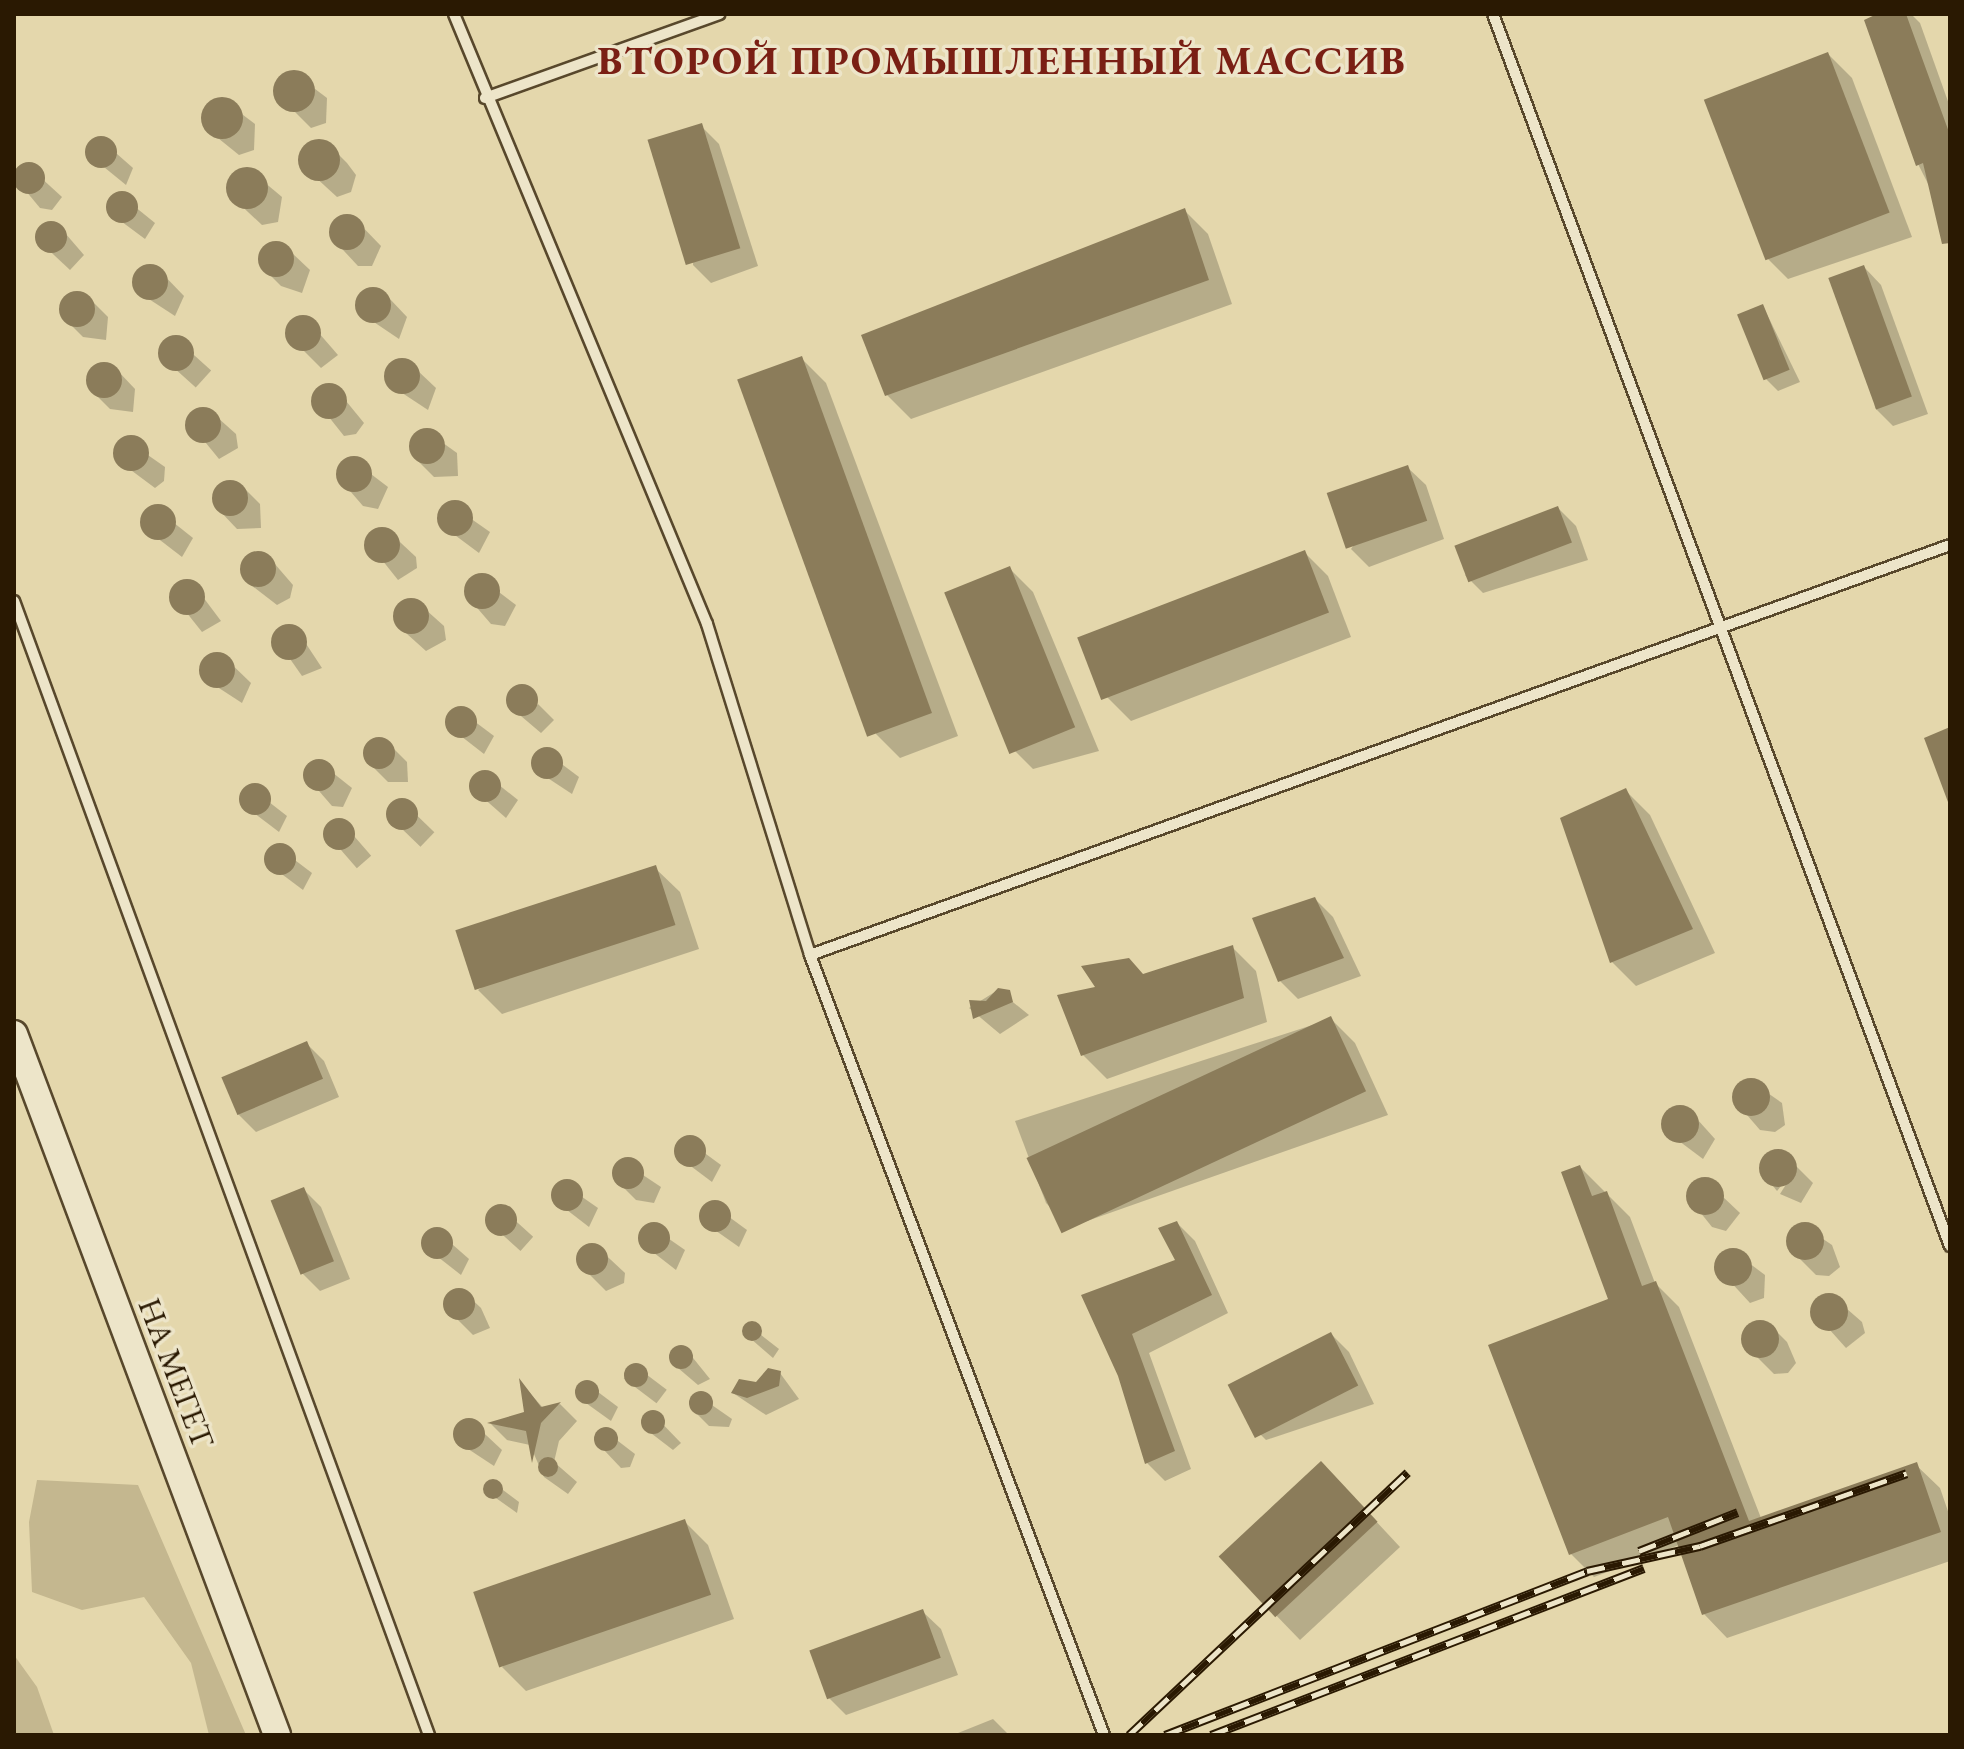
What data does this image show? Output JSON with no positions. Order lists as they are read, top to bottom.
{
  "streets": {
    "street": ["НА МЕГЕТ"]
  },
  "districts": ["ВТОРОЙ ПРОМЫШЛЕННЫЙ МАССИВ"]
}
